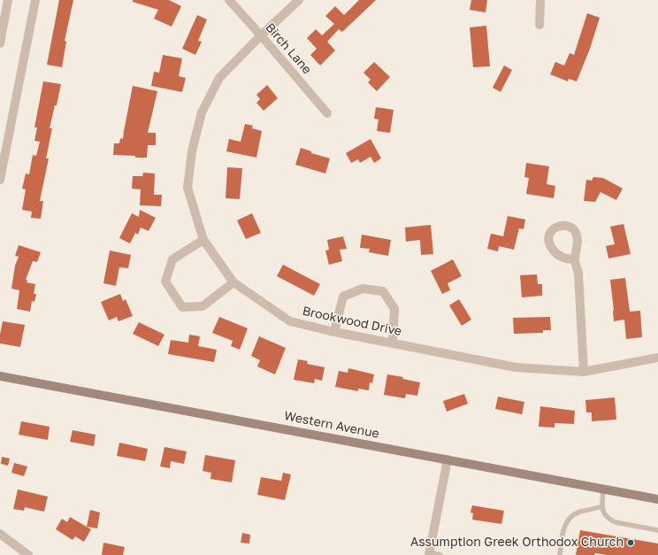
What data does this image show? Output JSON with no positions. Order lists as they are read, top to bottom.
{
  "streets": {
    "main road": ["Western Avenue"],
    "street": ["Birch Lane", "Brookwood Drive"]
  },
  "crossings": [
    ["Birch Lane", "Brookwood Drive"]
  ],
  "places": ["Assumption Greek Orthodox Church"]
}
